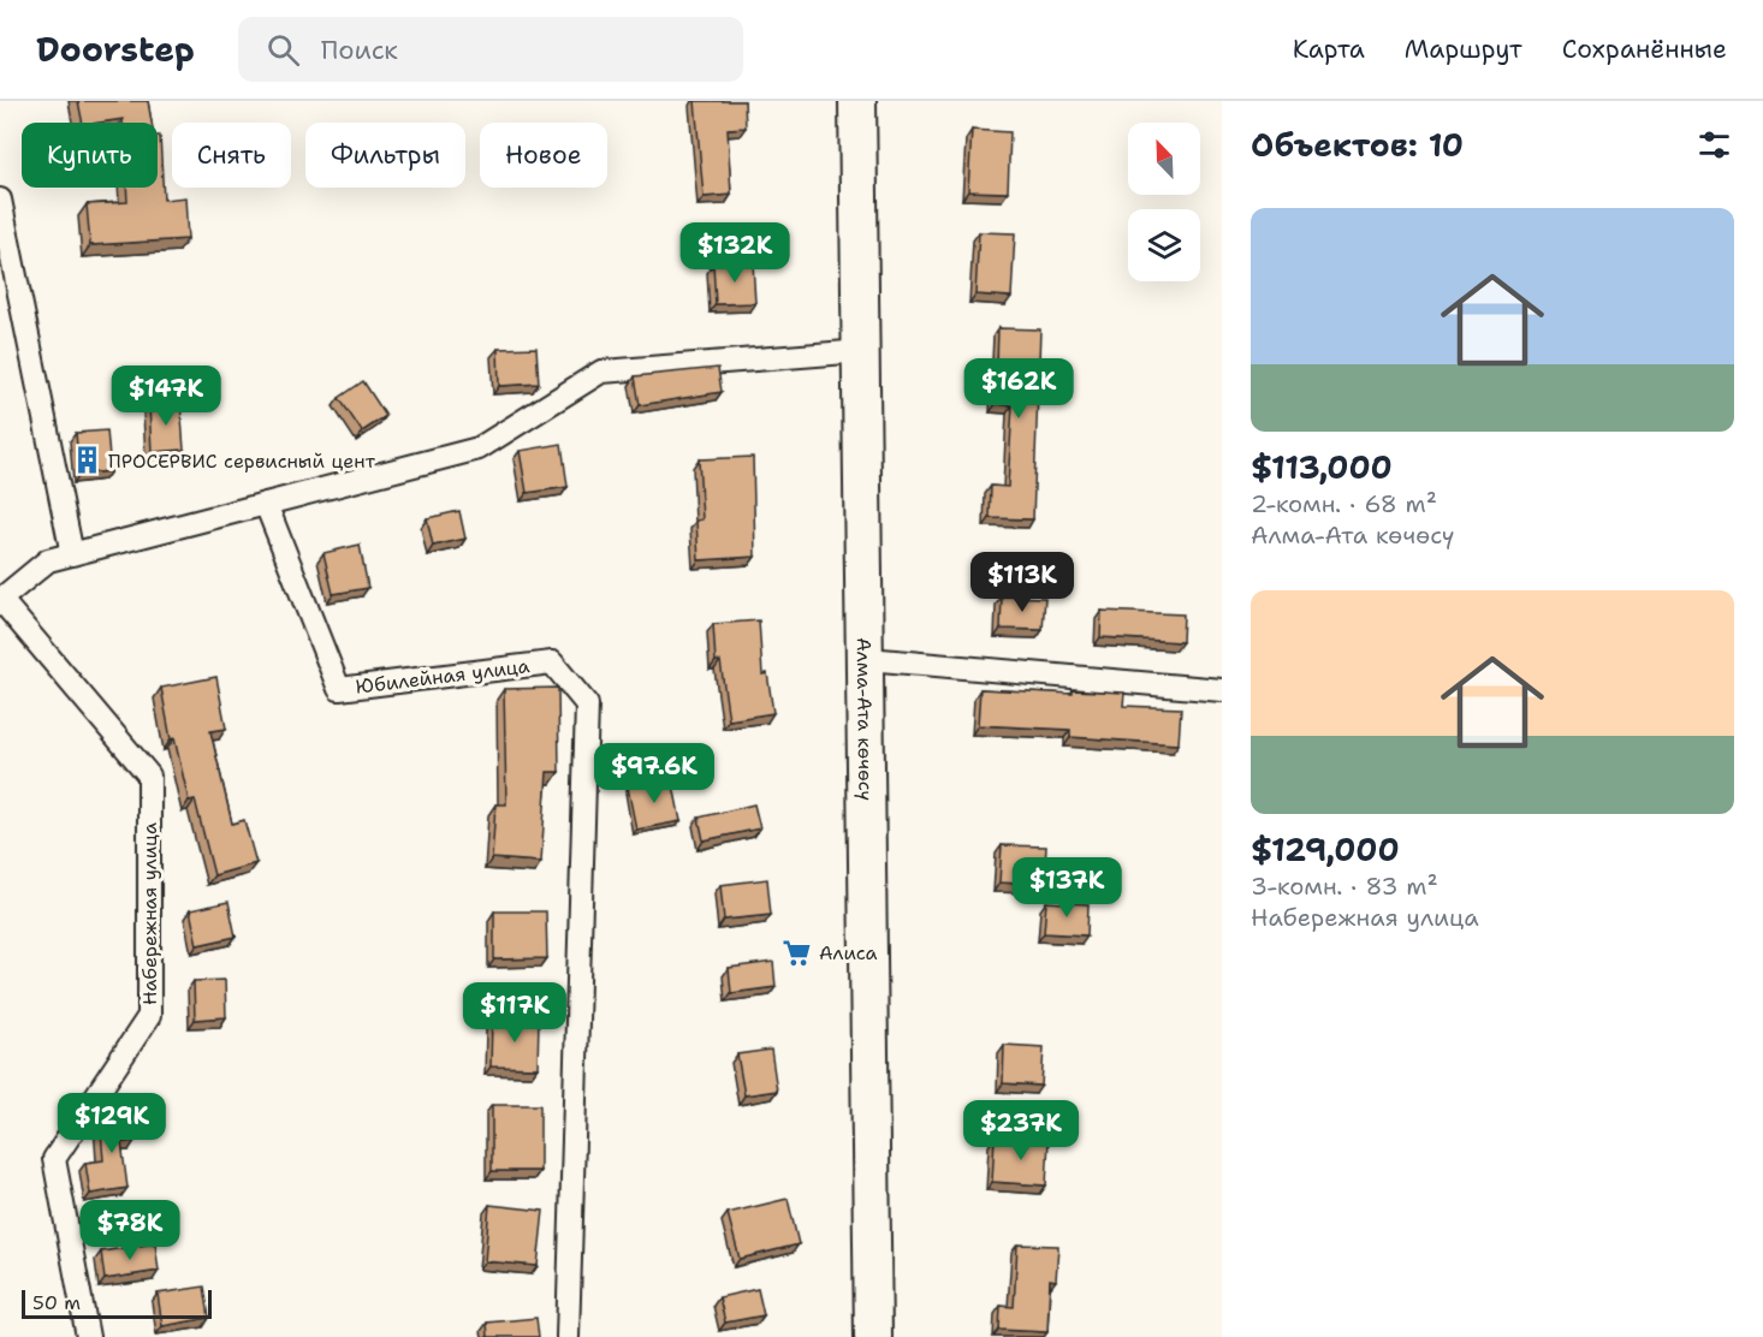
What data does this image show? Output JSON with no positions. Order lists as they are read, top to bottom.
{
  "streets": {
    "highway": ["Алма-Ата көчөсү"],
    "street": ["Юбилейная улица", "Набережная улица"]
  },
  "places": {
    "building": ["ПРОСЕРВИС сервисный цент"],
    "supermarket": ["Алиса"]
  },
  "scale_bar": "50 m",
  "north": "top left",
  "page": {
    "header": "Doorstep",
    "search": "Поиск",
    "nav": ["Карта", "Маршрут", "Сохранённые"],
    "heading": "Объектов: 10",
    "chip": [
      "Купить",
      "Снять",
      "Фильтры",
      "Новое"
    ],
    "list": [
      {
        "name": "$113,000",
        "note": "2-комн. · 68 m² · Алма-Ата көчөсү"
      },
      {
        "name": "$129,000",
        "note": "3-комн. · 83 m² · Набережная улица"
      }
    ],
    "price": [
      "$132K",
      "$162K",
      "$147K",
      "$113K",
      "$97.6K",
      "$137K",
      "$117K",
      "$129K",
      "$237K",
      "$78K"
    ],
    "scale": "50 m"
  }
}
